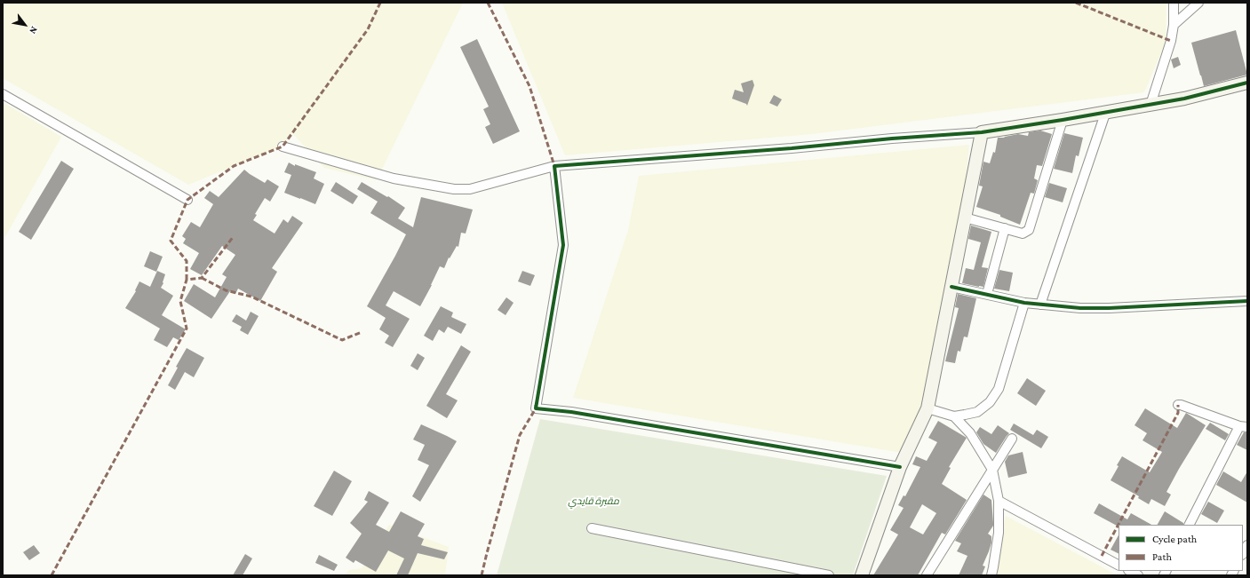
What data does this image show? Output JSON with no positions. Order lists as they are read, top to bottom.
{
  "parks": ["مقبرة قايدي"],
  "legend": ["Cycle path", "Path"],
  "north": "bottom right"
}
